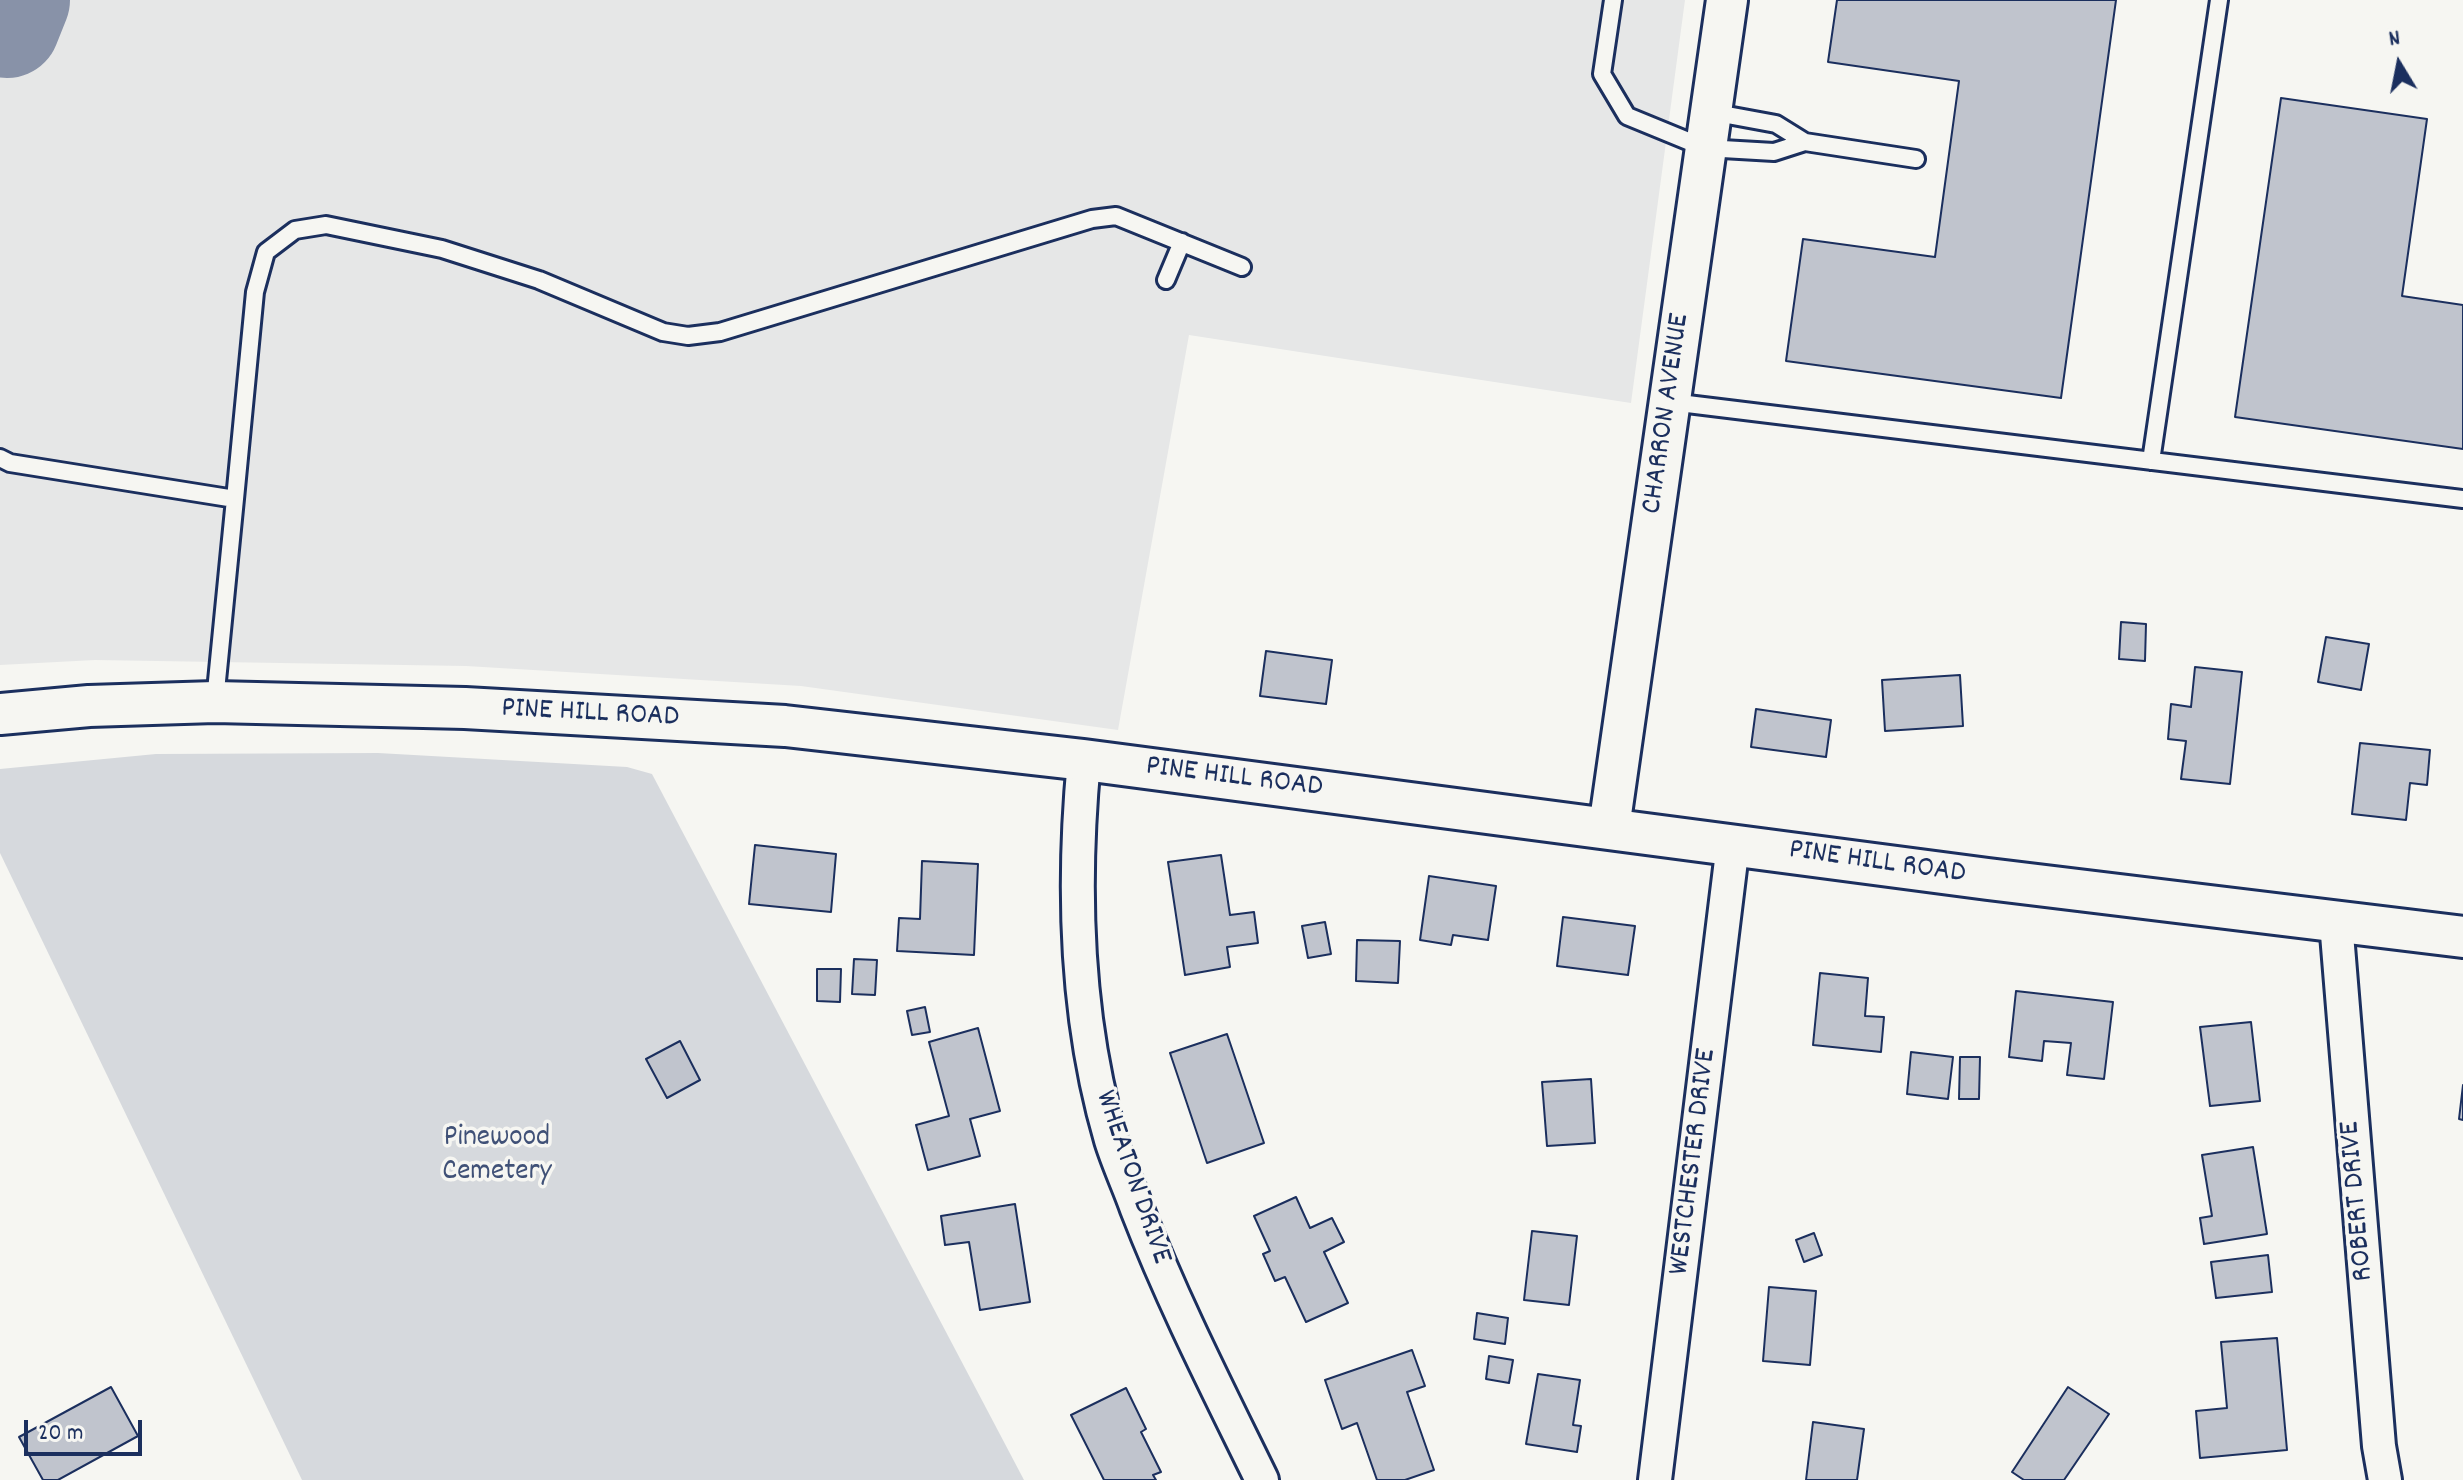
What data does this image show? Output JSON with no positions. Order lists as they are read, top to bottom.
{
  "streets": {
    "street": [
      "CHARRON AVENUE",
      "PINE HILL ROAD",
      "WESTCHESTER DRIVE",
      "WHEATON DRIVE",
      "ROBERT DRIVE"
    ]
  },
  "crossings": [
    ["CHARRON AVENUE", "PINE HILL ROAD"],
    ["PINE HILL ROAD", "WESTCHESTER DRIVE"],
    ["PINE HILL ROAD", "WHEATON DRIVE"],
    ["PINE HILL ROAD", "ROBERT DRIVE"]
  ],
  "parks": ["Pinewood Cemetery"],
  "scale_bar": "20 m",
  "north": "top"
}
